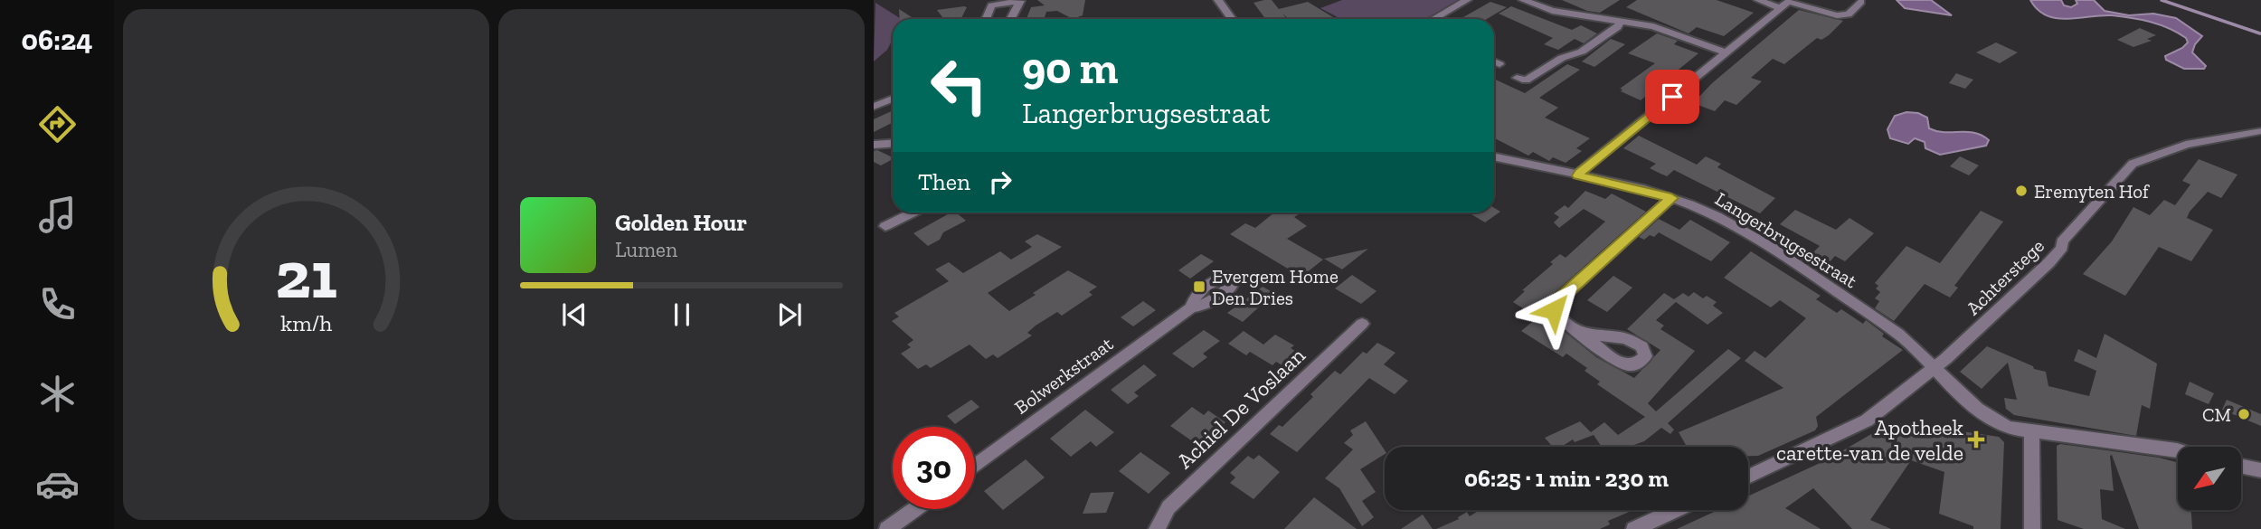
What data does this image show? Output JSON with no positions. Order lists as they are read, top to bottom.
{
  "streets": {
    "street": [
      "Langerbrugsestraat",
      "Achterstege",
      "Bolwerkstraat",
      "Achiel De Voslaan"
    ]
  },
  "crossings": [
    ["Langerbrugsestraat", "Achterstege"]
  ],
  "places": {
    "other": ["Eremyten Hof", "CM"],
    "transit": ["Evergem Home Den Dries"],
    "health": ["Apotheek carette-van de velde"]
  },
  "north": "bottom left",
  "page": {
    "tabs": "06:24",
    "turn": ["90 m", "Langerbrugsestraat"],
    "then": "Then",
    "song": ["Golden Hour", "Lumen"],
    "limit": "30",
    "trip": "06:25 · 1 min · 230 m",
    "gauge": ["21", "km/h"]
  }
}
